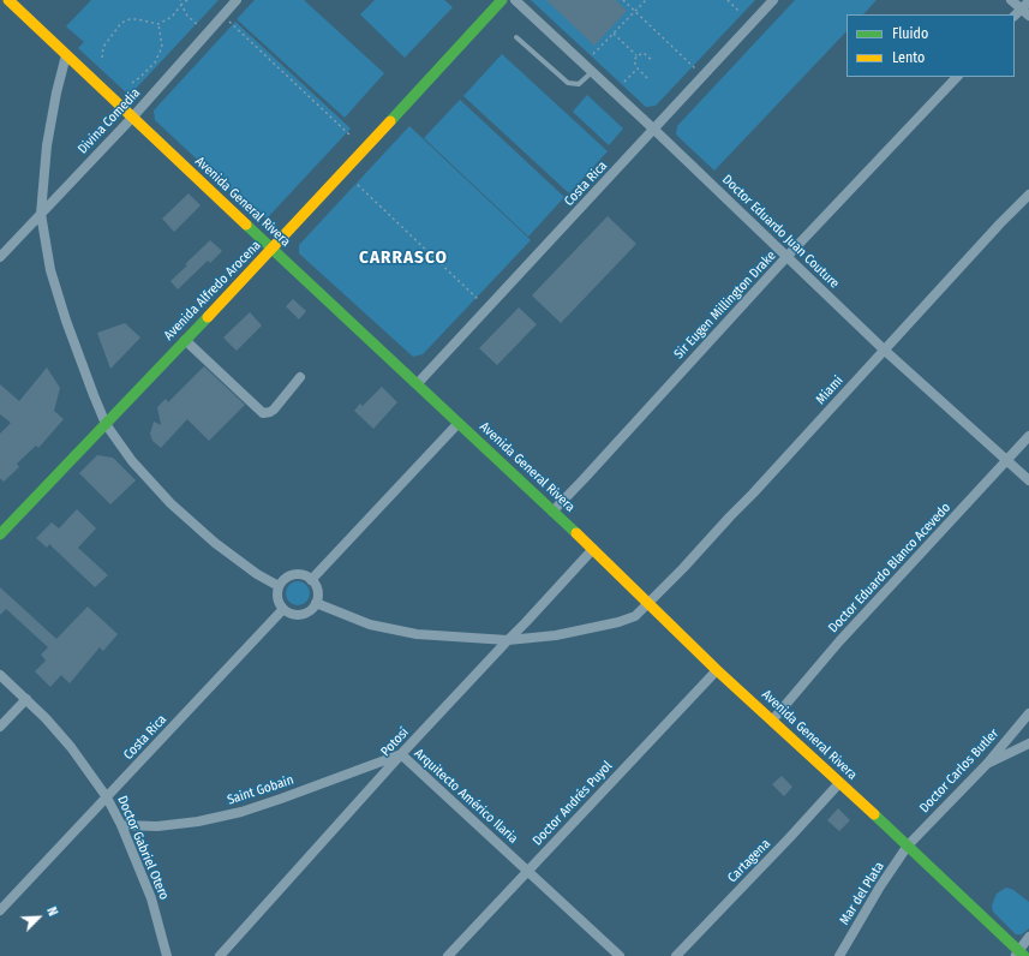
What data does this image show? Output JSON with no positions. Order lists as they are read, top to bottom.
{
  "streets": {
    "main road": ["Avenida General Rivera", "Avenida Alfredo Arocena"],
    "street": [
      "Divina Comedia",
      "Costa Rica",
      "Doctor Eduardo Juan Couture",
      "Sir Eugen Millington Drake",
      "Miami",
      "Doctor Eduardo Blanco Acevedo",
      "Potosí",
      "Doctor Carlos Butler",
      "Saint Gobain",
      "Arquitecto Américo Ilaria",
      "Doctor Andrés Puyol",
      "Doctor Gabriel Otero",
      "Cartagena",
      "Mar del Plata"
    ]
  },
  "crossings": [
    ["Divina Comedia", "Avenida General Rivera"],
    ["Costa Rica", "Avenida General Rivera"],
    ["Costa Rica", "Doctor Eduardo Juan Couture"],
    ["Costa Rica", "Miami"],
    ["Costa Rica", "Doctor Gabriel Otero"],
    ["Avenida General Rivera", "Avenida Alfredo Arocena"],
    ["Avenida General Rivera", "Sir Eugen Millington Drake"],
    ["Avenida General Rivera", "Miami"],
    ["Avenida General Rivera", "Doctor Eduardo Blanco Acevedo"],
    ["Avenida General Rivera", "Potosí"],
    ["Avenida General Rivera", "Doctor Carlos Butler"],
    ["Avenida General Rivera", "Doctor Andrés Puyol"],
    ["Avenida General Rivera", "Cartagena"],
    ["Avenida General Rivera", "Mar del Plata"],
    ["Doctor Eduardo Juan Couture", "Sir Eugen Millington Drake"],
    ["Doctor Eduardo Juan Couture", "Miami"],
    ["Doctor Eduardo Juan Couture", "Doctor Eduardo Blanco Acevedo"],
    ["Miami", "Potosí"],
    ["Potosí", "Saint Gobain"],
    ["Potosí", "Arquitecto Américo Ilaria"],
    ["Doctor Carlos Butler", "Mar del Plata"],
    ["Saint Gobain", "Arquitecto Américo Ilaria"],
    ["Saint Gobain", "Doctor Gabriel Otero"],
    ["Arquitecto Américo Ilaria", "Doctor Andrés Puyol"]
  ],
  "districts": ["CARRASCO"],
  "legend": ["Fluido", "Lento"],
  "north": "top right"
}
